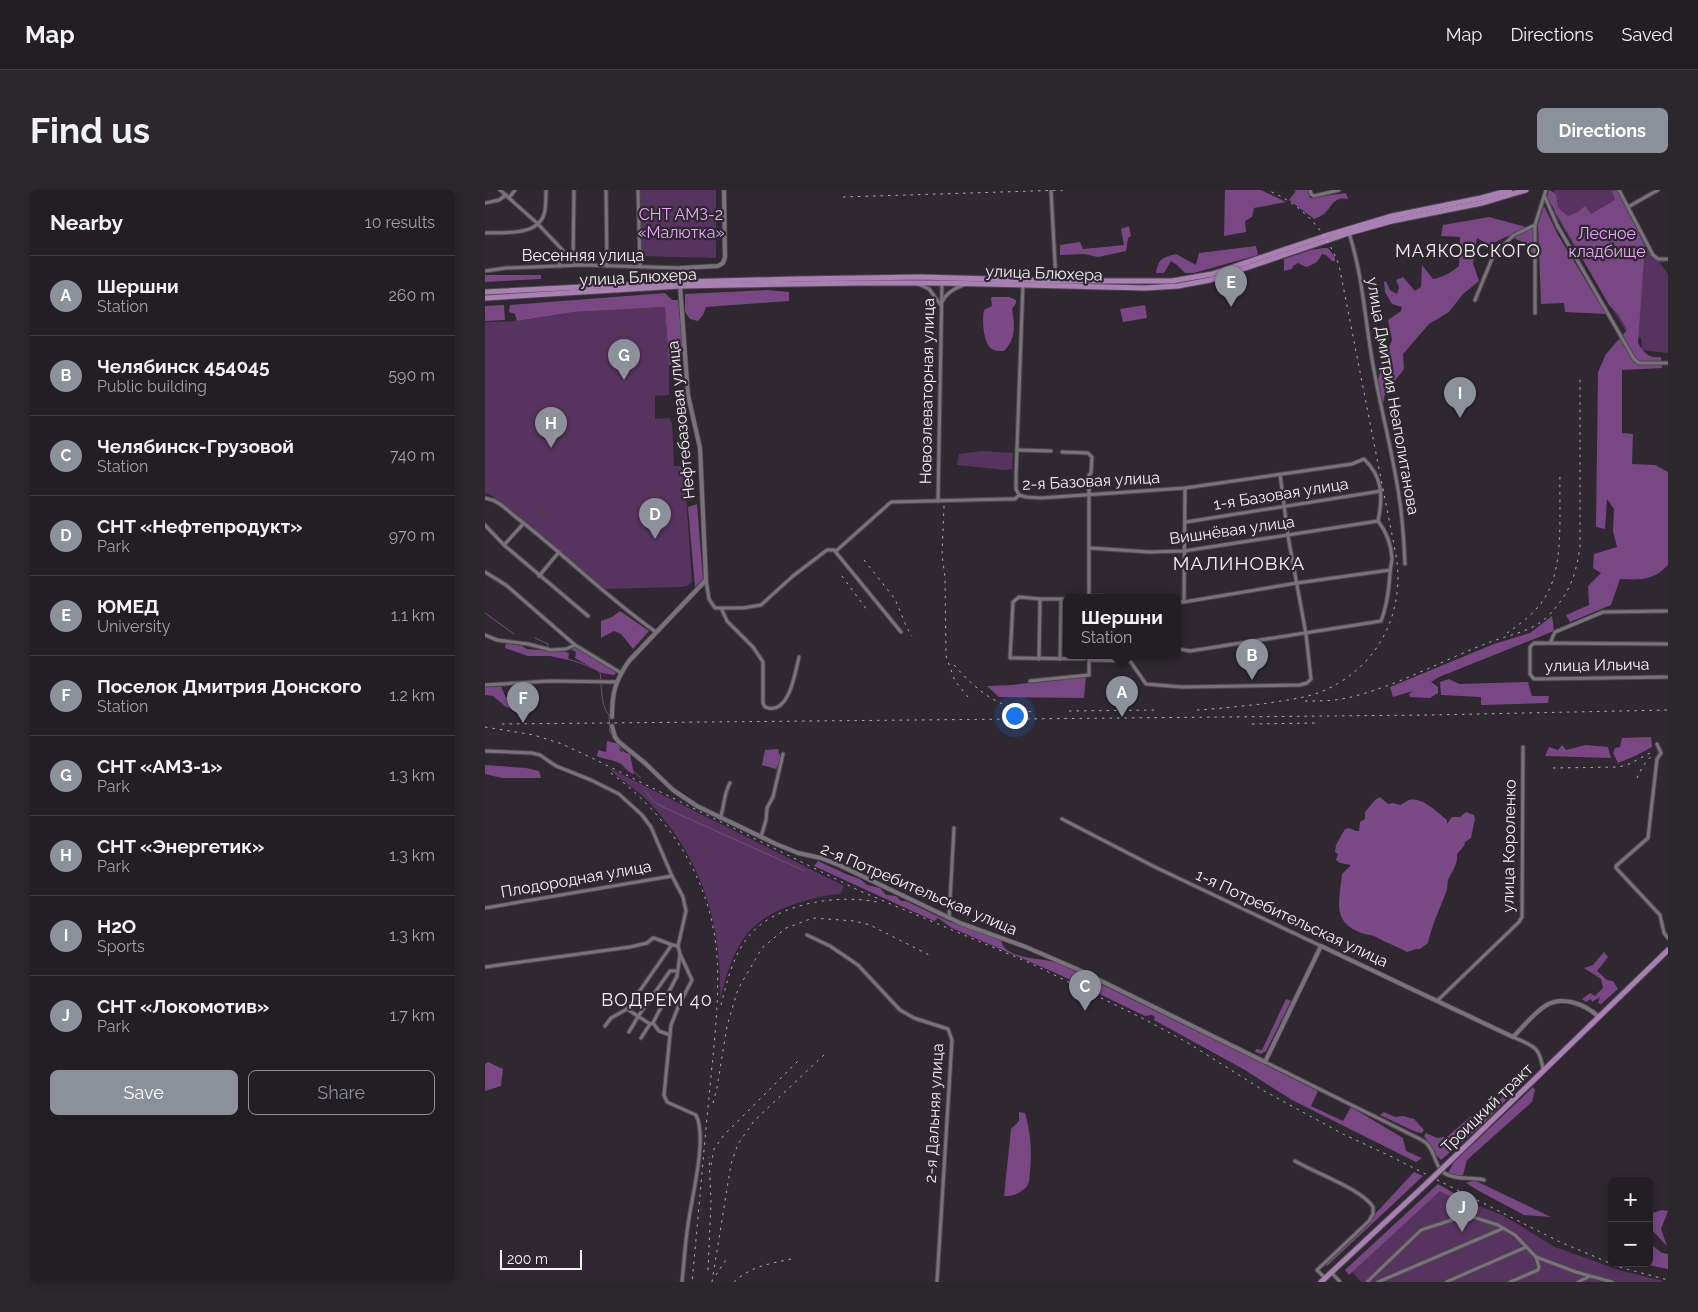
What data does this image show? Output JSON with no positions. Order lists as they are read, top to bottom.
{
  "streets": {
    "main road": ["улица Блюхера", "Троицкий тракт"],
    "street": [
      "Весенняя улица",
      "Новоэлеваторная улица",
      "улица Дмитрия Неаполитанова",
      "Нефтебазовая улица",
      "2-я Базовая улица",
      "1-я Базовая улица",
      "Вишнёвая улица",
      "улица Ильича",
      "улица Короленко",
      "Плодородная улица",
      "2-я Потребительская улица",
      "1-я Потребительская улица",
      "2-я Дальняя улица"
    ]
  },
  "crossings": [
    ["Весенняя улица", "Нефтебазовая улица"],
    ["улица Блюхера", "Новоэлеваторная улица"],
    ["улица Блюхера", "улица Дмитрия Неаполитанова"],
    ["улица Блюхера", "Нефтебазовая улица"],
    ["Новоэлеваторная улица", "2-я Базовая улица"],
    ["2-я Базовая улица", "1-я Базовая улица"],
    ["улица Короленко", "1-я Потребительская улица"],
    ["1-я Потребительская улица", "Троицкий тракт"]
  ],
  "districts": ["МАЯКОВСКОГО", "МАЛИНОВКА", "ВОДРЕМ 40"],
  "parks": ["СНТ АМЗ-2 «Малютка»", "Лесное кладбище"],
  "scale_bar": "200 m",
  "page": {
    "header": "Map",
    "nav": ["Map", "Directions", "Saved"],
    "buttons": [
      "Directions",
      ["Save", "Share"]
    ],
    "title": "Find us",
    "heading": ["Nearby", "10 results"],
    "list": [
      {
        "mark": "A",
        "name": "Шершни",
        "note": "Station",
        "value": "260 m"
      },
      {
        "mark": "B",
        "name": "Челябинск 454045",
        "note": "Public building",
        "value": "590 m"
      },
      {
        "mark": "C",
        "name": "Челябинск-Грузовой",
        "note": "Station",
        "value": "740 m"
      },
      {
        "mark": "D",
        "name": "СНТ «Нефтепродукт»",
        "note": "Park",
        "value": "970 m"
      },
      {
        "mark": "E",
        "name": "ЮМЕД",
        "note": "University",
        "value": "1.1 km"
      },
      {
        "mark": "F",
        "name": "Поселок Дмитрия Донского",
        "note": "Station",
        "value": "1.2 km"
      },
      {
        "mark": "G",
        "name": "СНТ «АМЗ-1»",
        "note": "Park",
        "value": "1.3 km"
      },
      {
        "mark": "H",
        "name": "СНТ «Энергетик»",
        "note": "Park",
        "value": "1.3 km"
      },
      {
        "mark": "I",
        "name": "H2O",
        "note": "Sports",
        "value": "1.3 km"
      },
      {
        "mark": "J",
        "name": "СНТ «Локомотив»",
        "note": "Park",
        "value": "1.7 km"
      }
    ],
    "pins": [
      "E",
      "G",
      "I",
      "H",
      "D",
      "B",
      "A",
      "F",
      "C",
      "J"
    ],
    "popup": ["Шершни", "Station"],
    "map_buttons": ["+", "−"],
    "scale": "200 m"
  }
}
